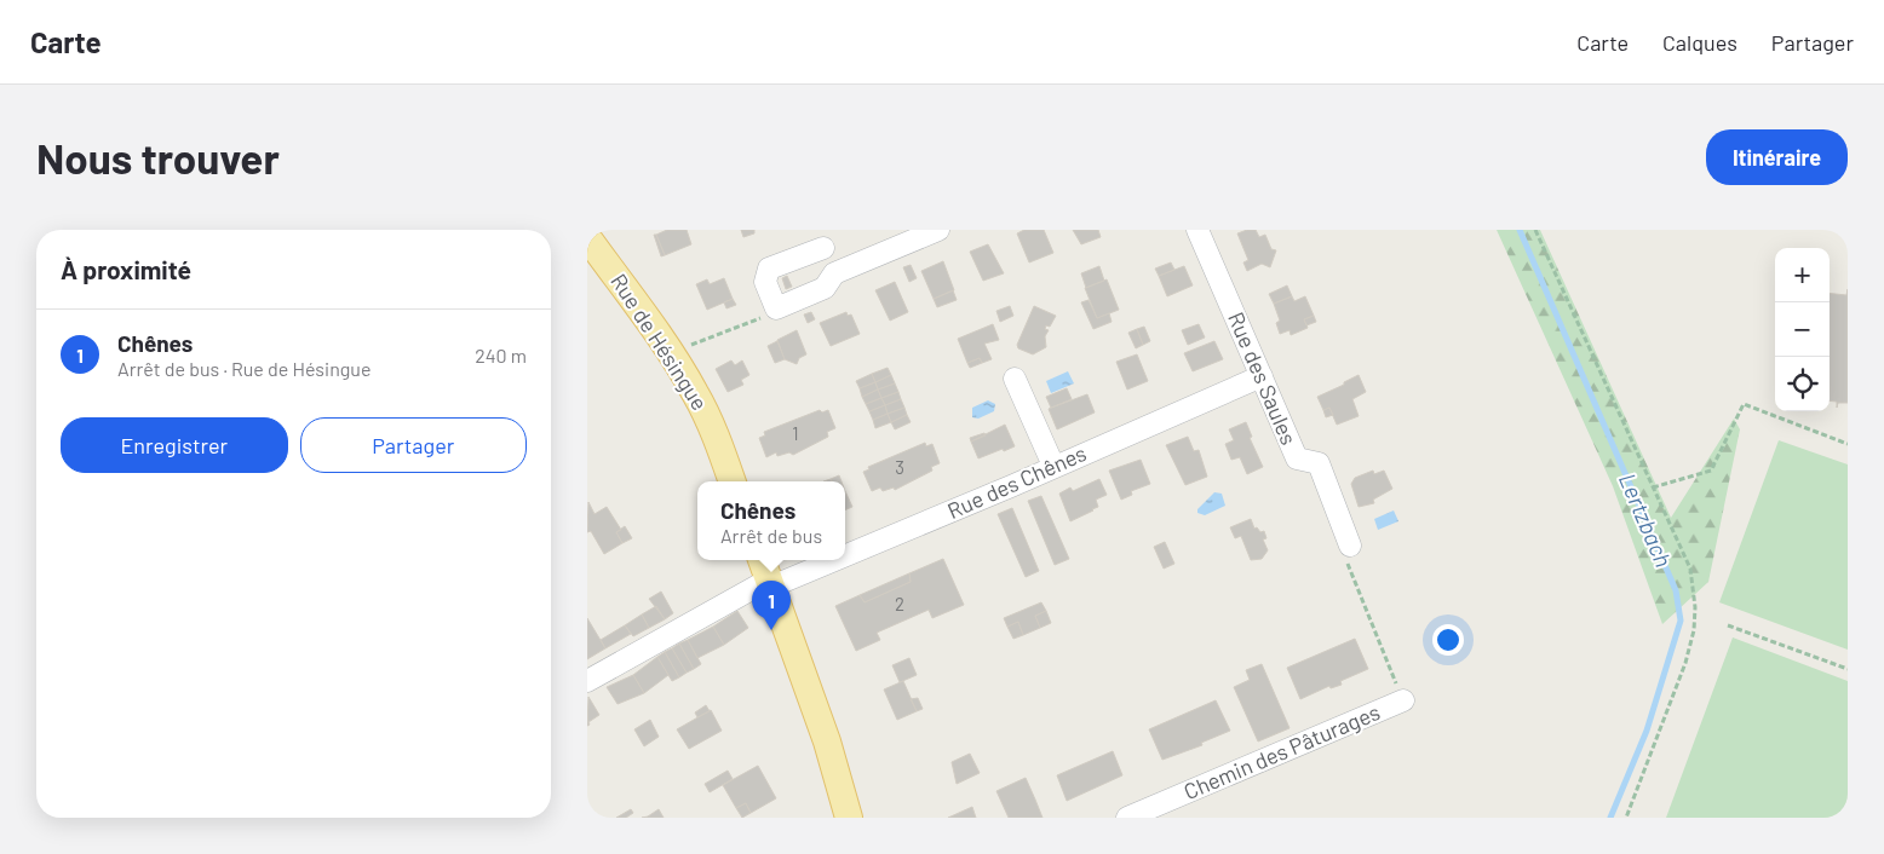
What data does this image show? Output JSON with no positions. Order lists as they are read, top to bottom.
{
  "streets": {
    "main road": ["Rue de Hésingue"],
    "street": ["Rue des Saules", "Rue des Chênes", "Chemin des Pâturages"]
  },
  "crossings": [
    ["Rue des Saules", "Rue des Chênes"]
  ],
  "water": ["Lertzbach"],
  "house_numbers": ["1", "3", "2"],
  "page": {
    "header": "Carte",
    "nav": ["Carte", "Calques", "Partager"],
    "buttons": [
      "Itinéraire",
      ["Enregistrer", "Partager"]
    ],
    "title": "Nous trouver",
    "heading": "À proximité",
    "map_buttons": ["+", "−"],
    "list": [
      {
        "mark": "1",
        "name": "Chênes",
        "note": "Arrêt de bus · Rue de Hésingue",
        "value": "240 m"
      }
    ],
    "popup": ["Chênes", "Arrêt de bus"],
    "pins": "1"
  }
}
